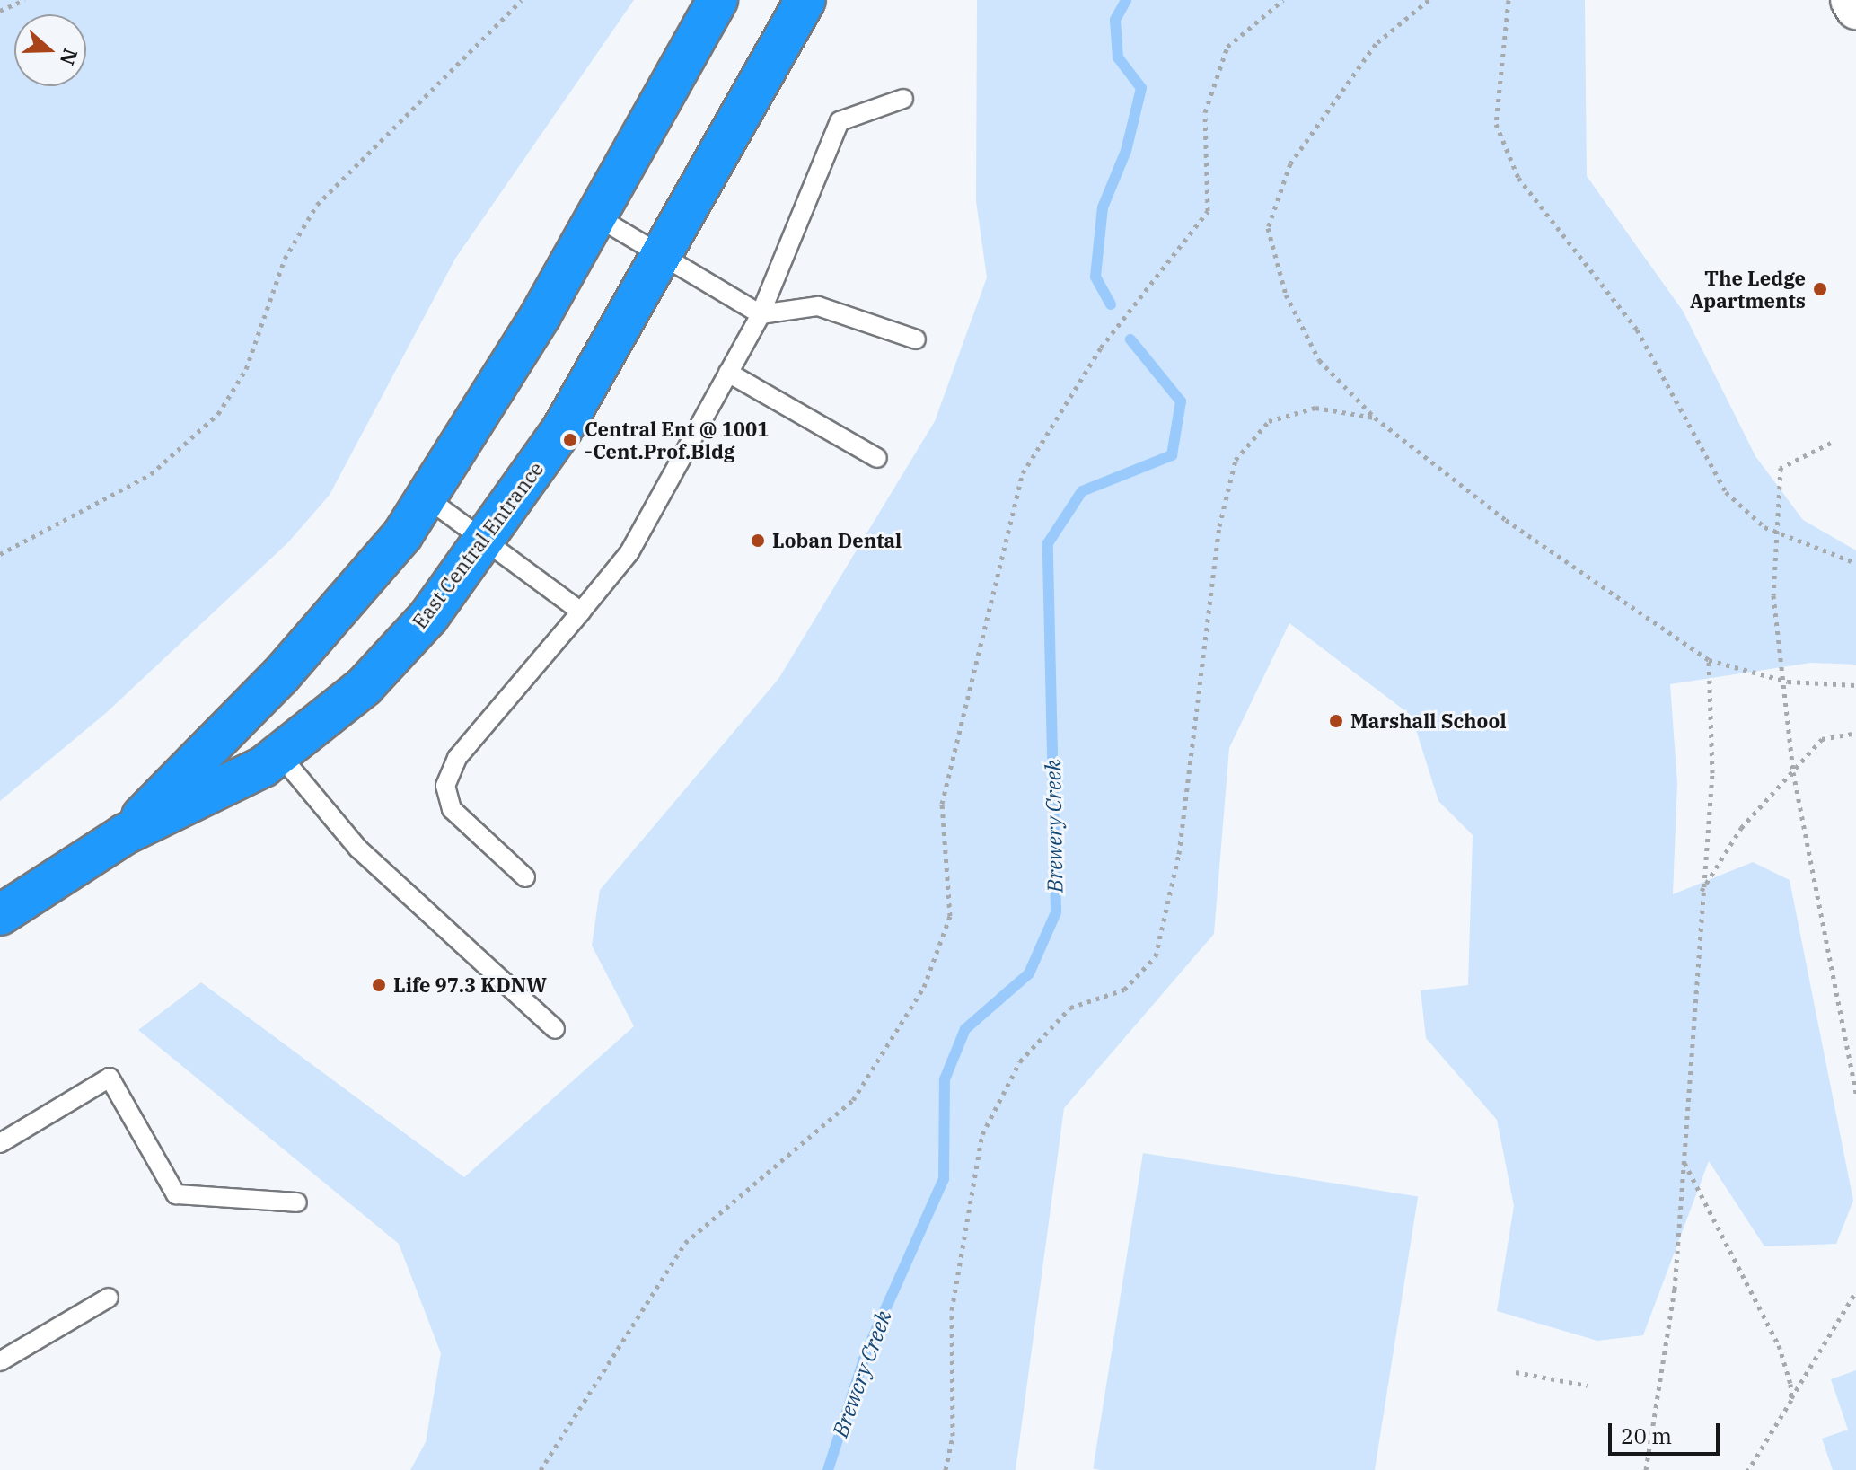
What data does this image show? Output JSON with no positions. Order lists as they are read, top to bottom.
{
  "streets": {
    "highway": ["East Central Entrance"]
  },
  "water": ["Brewery Creek"],
  "places": [
    "The Ledge Apartments",
    "Central Ent @ 1001 -Cent.Prof.Bldg",
    "Loban Dental",
    "Marshall School",
    "Life 97.3 KDNW"
  ],
  "scale_bar": "20 m",
  "north": "right"
}
